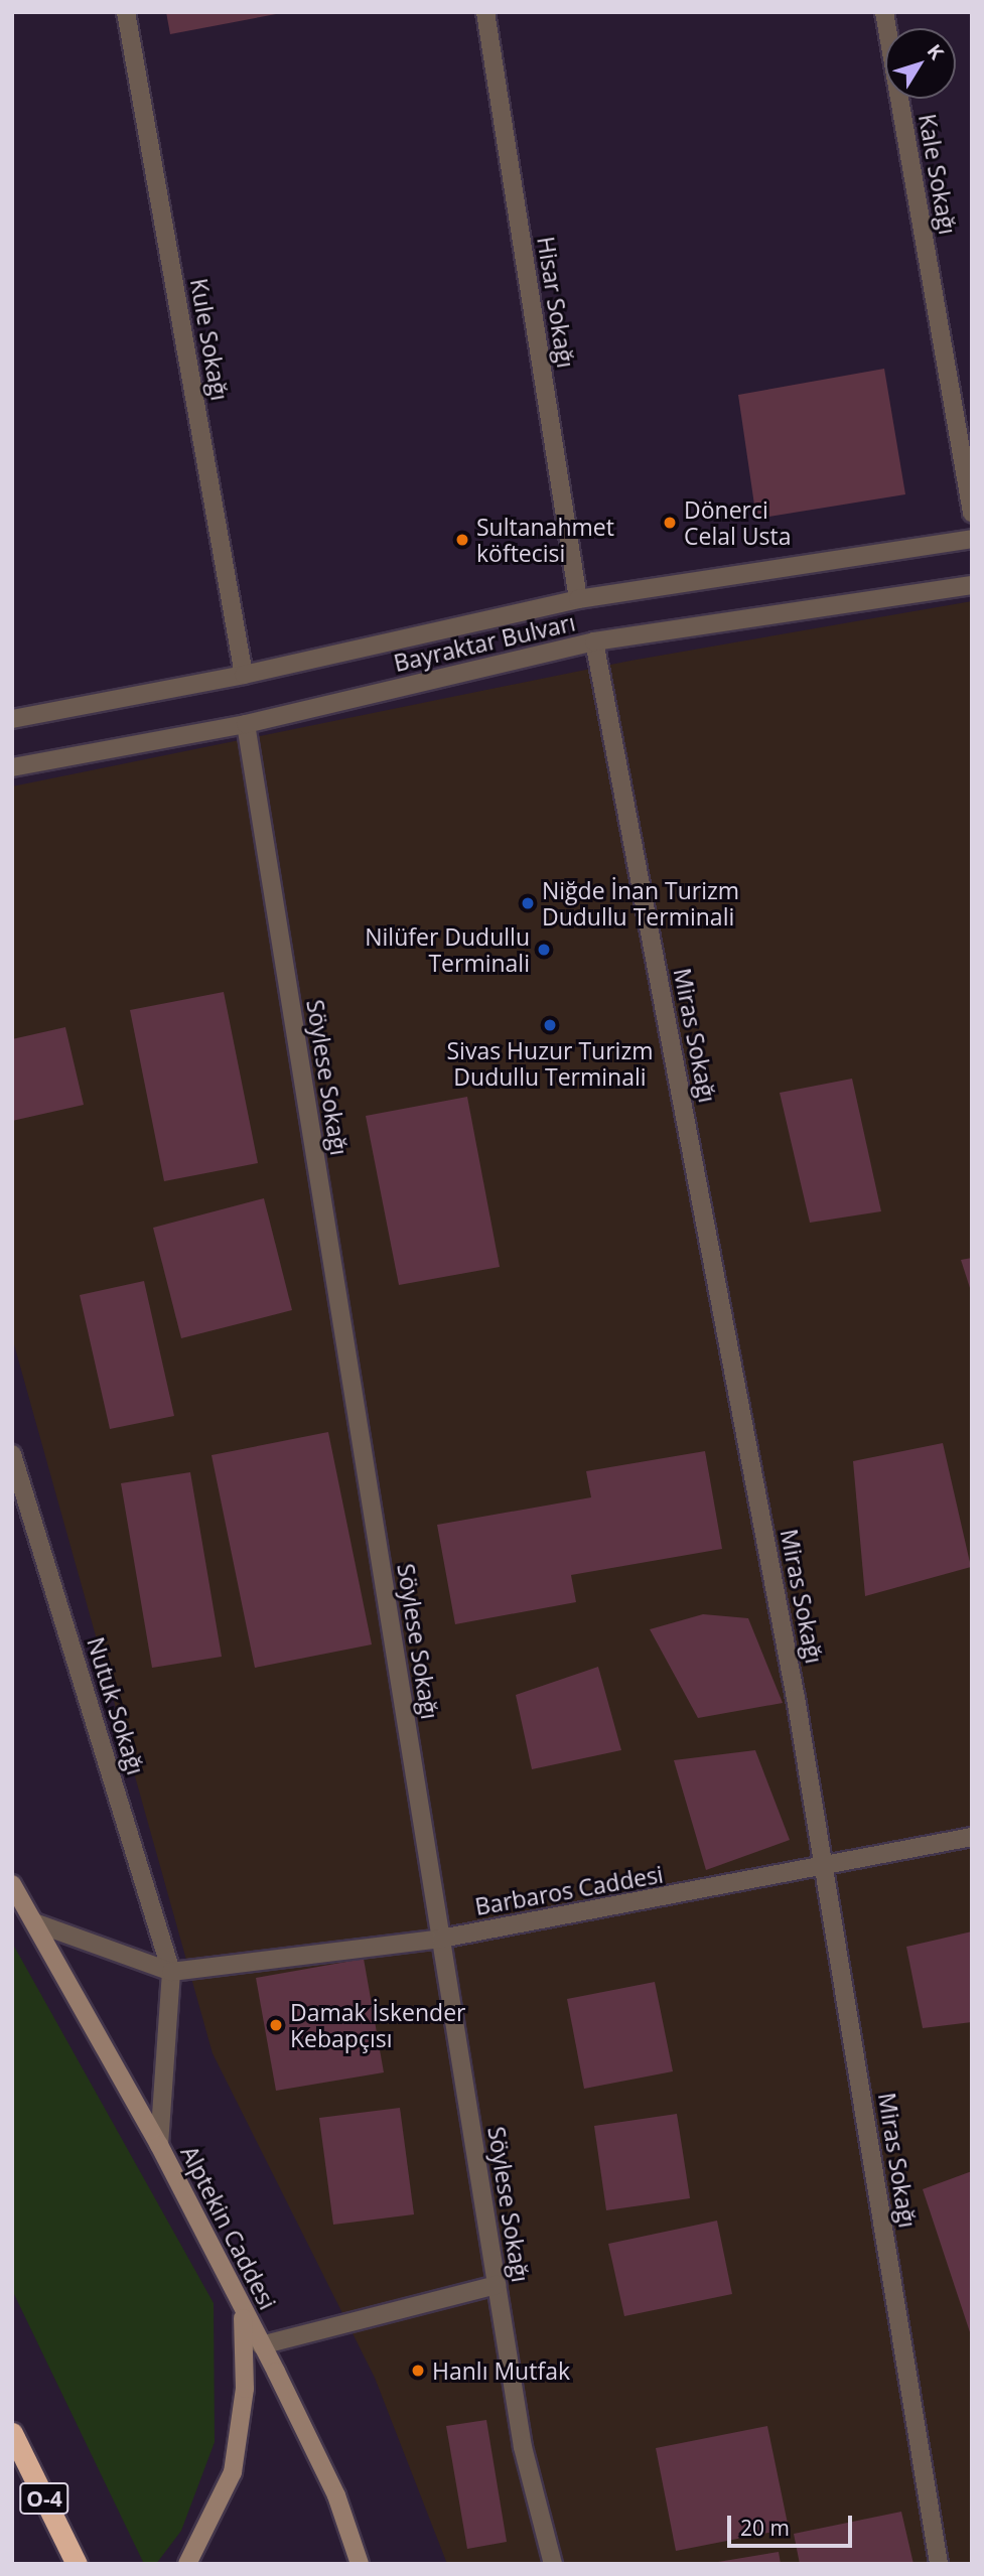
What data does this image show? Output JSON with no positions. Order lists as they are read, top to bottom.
{
  "streets": {
    "highway": ["O-4"],
    "main road": ["Alptekin Caddesi"],
    "street": [
      "Kale Sokağı",
      "Hisar Sokağı",
      "Kule Sokağı",
      "Bayraktar Bulvarı",
      "Miras Sokağı",
      "Söylese Sokağı",
      "Nutuk Sokağı",
      "Barbaros Caddesi"
    ]
  },
  "crossings": [
    ["Hisar Sokağı", "Bayraktar Bulvarı"],
    ["Kule Sokağı", "Bayraktar Bulvarı"],
    ["Bayraktar Bulvarı", "Miras Sokağı"],
    ["Bayraktar Bulvarı", "Söylese Sokağı"],
    ["Miras Sokağı", "Barbaros Caddesi"],
    ["Söylese Sokağı", "Barbaros Caddesi"],
    ["Nutuk Sokağı", "Barbaros Caddesi"]
  ],
  "places": [
    "Dönerci Celal Usta",
    "Sultanahmet köftecisi",
    "Niğde İnan Turizm Dudullu Terminali",
    "Nilüfer Dudullu Terminali",
    "Sivas Huzur Turizm Dudullu Terminali",
    "Damak İskender Kebapçısı",
    "Hanlı Mutfak"
  ],
  "scale_bar": "20 m",
  "north": "top right"
}
